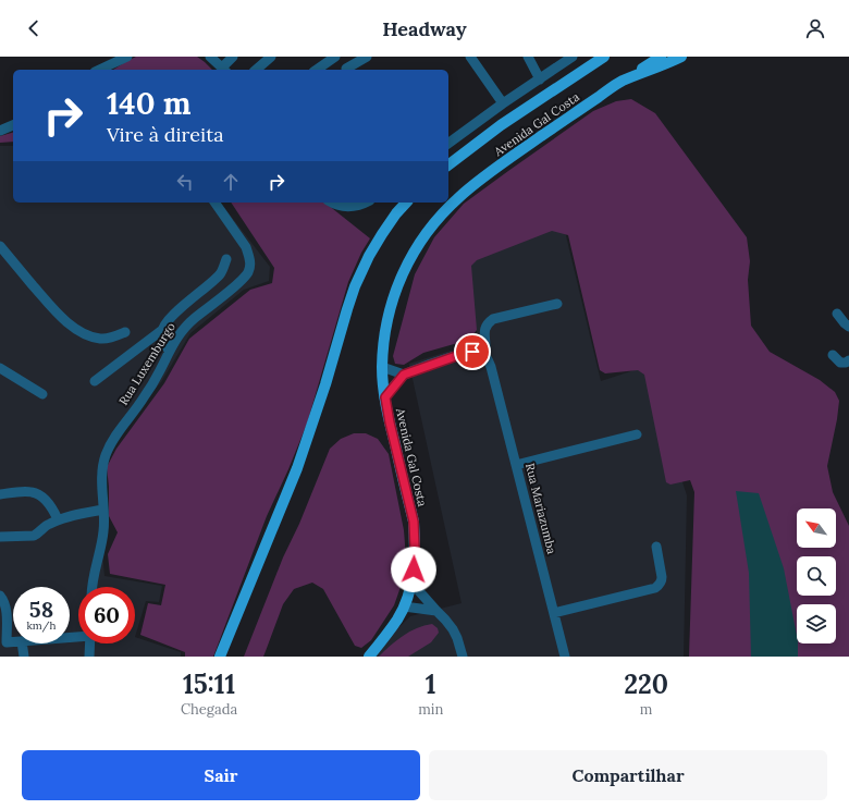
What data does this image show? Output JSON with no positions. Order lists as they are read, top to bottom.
{
  "streets": {
    "main road": ["Avenida Gal Costa"],
    "street": ["Rua Luxemburgo", "Rua Mariazumba"]
  },
  "north": "top left",
  "page": {
    "header": "Headway",
    "turn": ["140 m", "Vire à direita"],
    "speed": "58 km/h",
    "limit": "60",
    "eta": [
      "15:11",
      "Chegada",
      "1",
      "min",
      "220",
      "m"
    ],
    "buttons": ["Sair", "Compartilhar"]
  }
}
